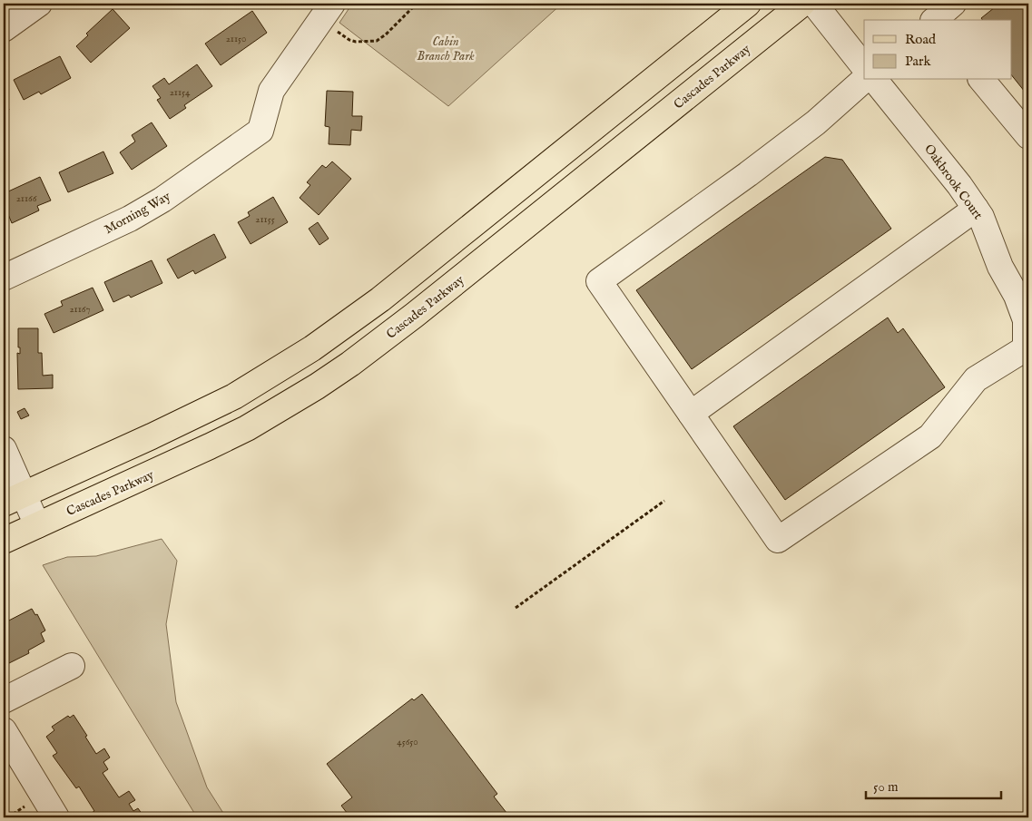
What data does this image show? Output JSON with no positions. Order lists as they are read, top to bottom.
{
  "streets": {
    "main road": ["Cascades Parkway"],
    "street": ["Oakbrook Court", "Morning Way"]
  },
  "parks": ["Cabin Branch Park"],
  "house_numbers": [
    "21150",
    "21154",
    "21166",
    "21155",
    "21167",
    "45650"
  ],
  "legend": ["Road", "Park"],
  "scale_bar": "50 m"
}
